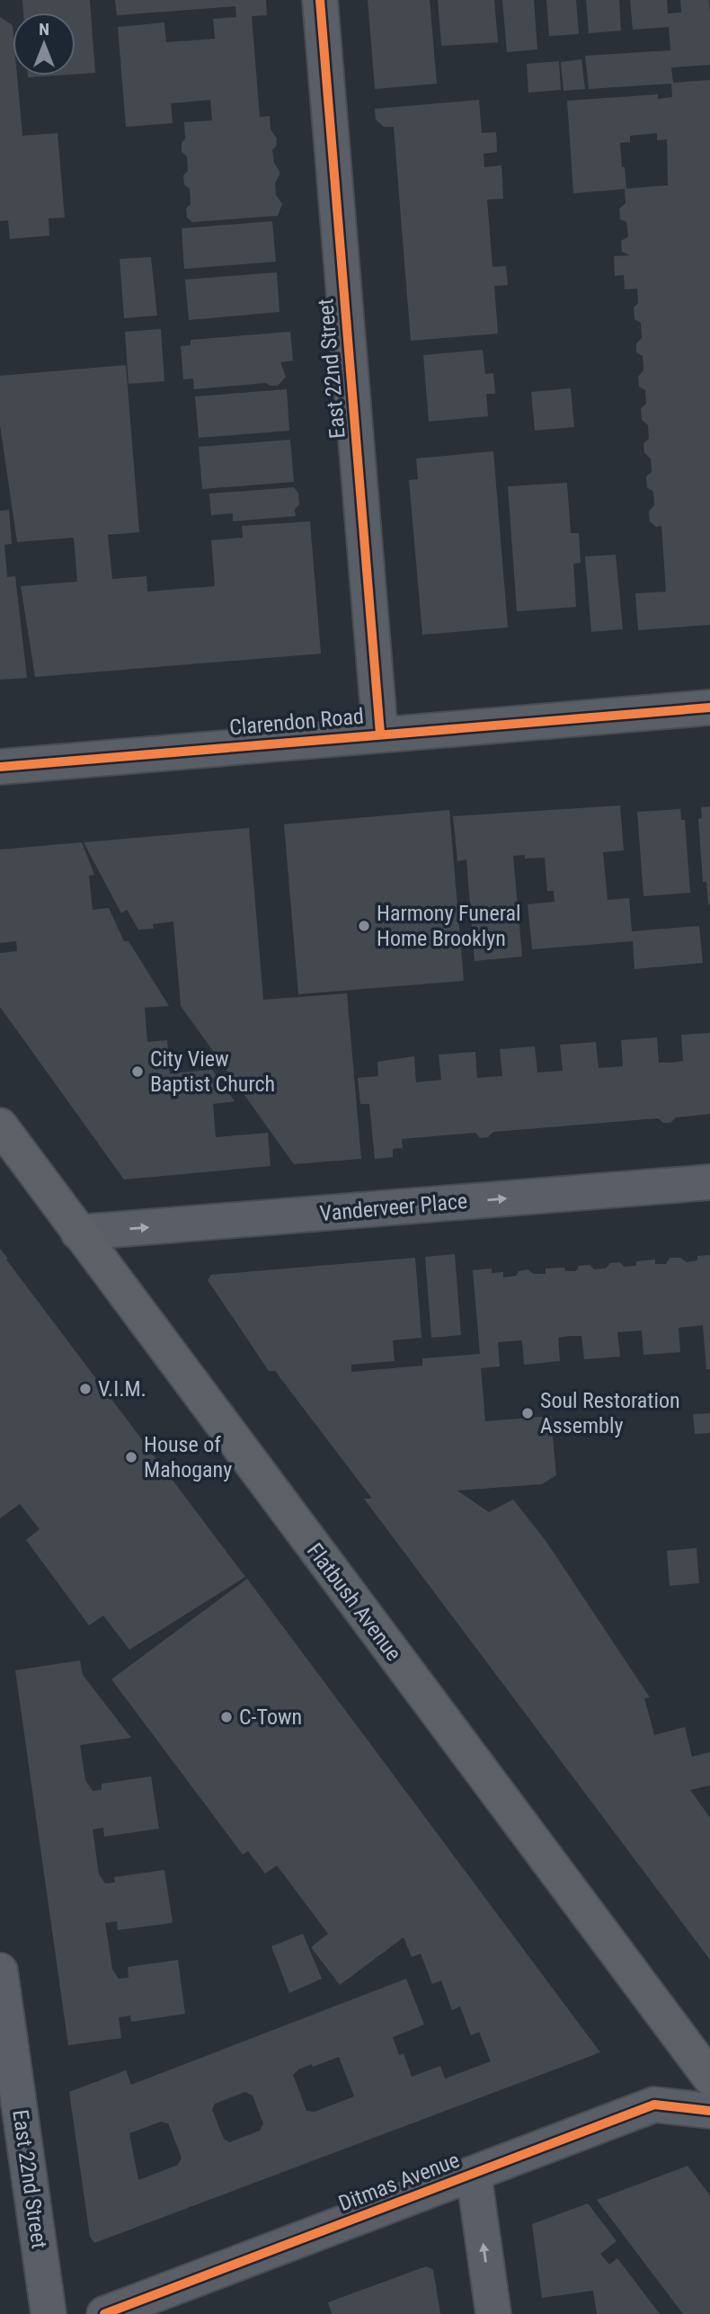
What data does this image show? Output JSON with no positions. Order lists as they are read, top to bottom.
{
  "streets": {
    "main road": ["Flatbush Avenue"],
    "street": [
      "East 22nd Street",
      "Clarendon Road",
      "Vanderveer Place",
      "Ditmas Avenue"
    ]
  },
  "crossings": [
    ["East 22nd Street", "Clarendon Road"],
    ["Vanderveer Place", "Flatbush Avenue"]
  ],
  "one_way": ["Vanderveer Place"],
  "places": [
    "Harmony Funeral Home Brooklyn",
    "City View Baptist Church",
    "V.I.M.",
    "Soul Restoration Assembly",
    "House of Mahogany",
    "C-Town"
  ],
  "north": "top"
}
